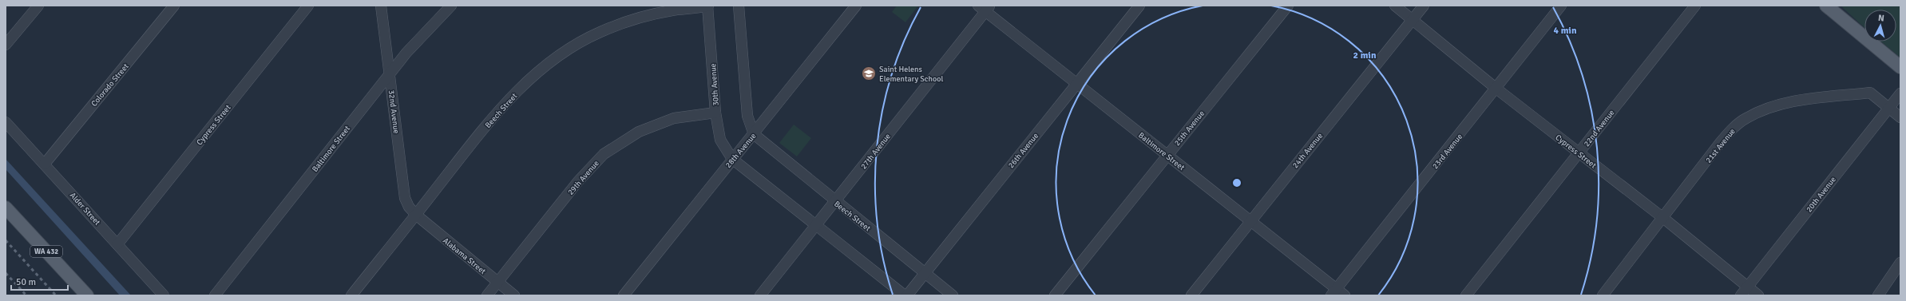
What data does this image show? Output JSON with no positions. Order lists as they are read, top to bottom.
{
  "streets": {
    "main road": ["WA 432"],
    "street": [
      "Colorado Street",
      "30th Avenue",
      "Beech Street",
      "32nd Avenue",
      "Cypress Street",
      "25th Avenue",
      "22nd Avenue",
      "21st Avenue",
      "Baltimore Street",
      "28th Avenue",
      "26th Avenue",
      "24th Avenue",
      "27th Avenue",
      "23rd Avenue",
      "29th Avenue",
      "20th Avenue",
      "Alder Street",
      "Alabama Street"
    ]
  },
  "crossings": [
    ["Colorado Street", "Alder Street"],
    ["30th Avenue", "Beech Street"],
    ["30th Avenue", "28th Avenue"],
    ["30th Avenue", "29th Avenue"],
    ["Beech Street", "32nd Avenue"],
    ["Beech Street", "28th Avenue"],
    ["Beech Street", "26th Avenue"],
    ["Beech Street", "27th Avenue"],
    ["Beech Street", "Alabama Street"],
    ["32nd Avenue", "Baltimore Street"],
    ["32nd Avenue", "Alabama Street"],
    ["Cypress Street", "22nd Avenue"],
    ["Cypress Street", "21st Avenue"],
    ["Cypress Street", "24th Avenue"],
    ["Cypress Street", "23rd Avenue"],
    ["Cypress Street", "20th Avenue"],
    ["Cypress Street", "Alder Street"],
    ["25th Avenue", "Baltimore Street"],
    ["21st Avenue", "20th Avenue"],
    ["Baltimore Street", "26th Avenue"],
    ["Baltimore Street", "24th Avenue"],
    ["Baltimore Street", "27th Avenue"],
    ["Baltimore Street", "23rd Avenue"],
    ["29th Avenue", "Alabama Street"]
  ],
  "places": {
    "school or university": ["Saint Helens Elementary School"]
  },
  "scale_bar": "50 m",
  "north": "top",
  "rings": ["4 min", "2 min"]
}
